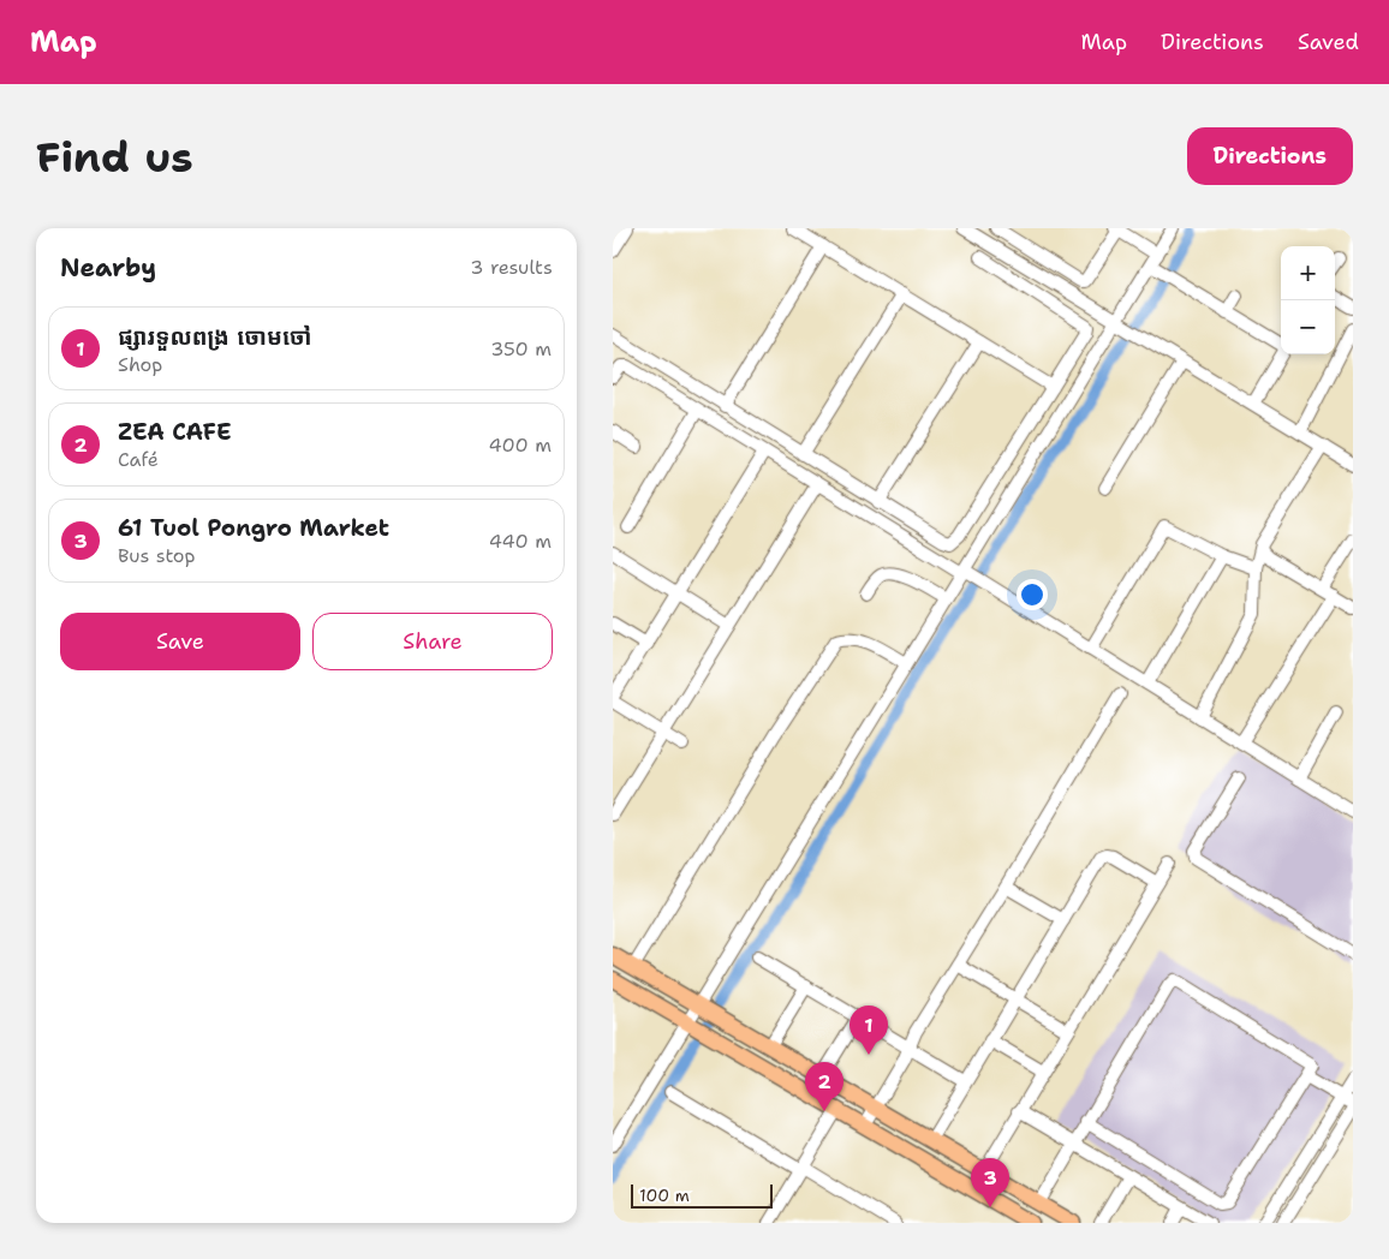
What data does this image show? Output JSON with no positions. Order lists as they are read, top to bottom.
{
  "scale_bar": "100 m",
  "page": {
    "header": "Map",
    "nav": ["Map", "Directions", "Saved"],
    "buttons": [
      "Directions",
      ["Save", "Share"]
    ],
    "title": "Find us",
    "heading": ["Nearby", "3 results"],
    "map_buttons": ["+", "−"],
    "list": [
      {
        "mark": "1",
        "name": "ផ្សារទួលពង្រ ចោមចៅ",
        "note": "Shop",
        "value": "350 m"
      },
      {
        "mark": "2",
        "name": "ZEA CAFE",
        "note": "Café",
        "value": "400 m"
      },
      {
        "mark": "3",
        "name": "61 Tuol Pongro Market",
        "note": "Bus stop",
        "value": "440 m"
      }
    ],
    "pins": ["1", "2", "3"],
    "scale": "100 m"
  }
}
